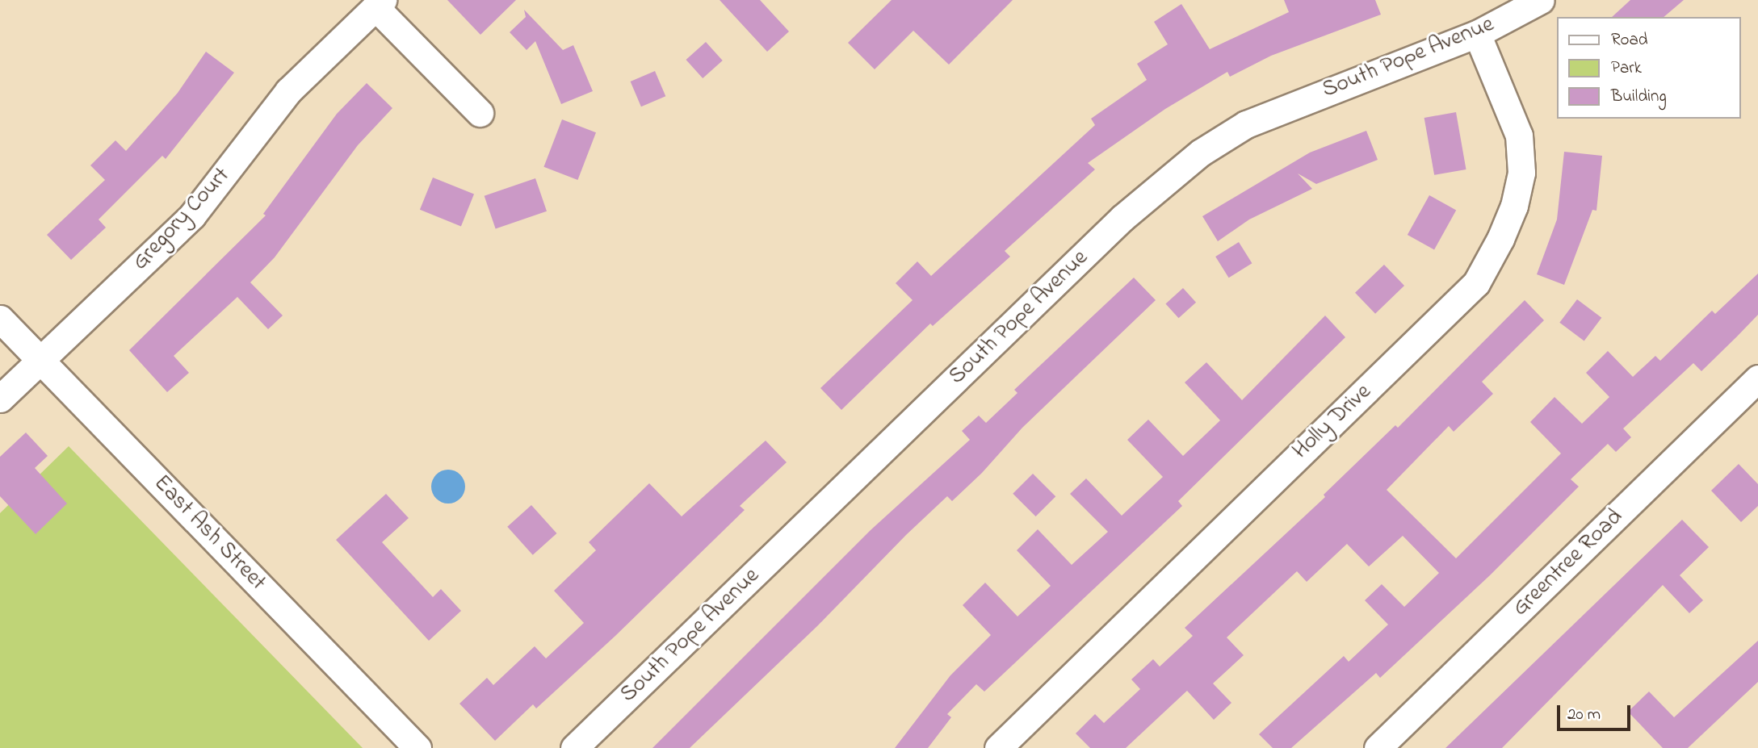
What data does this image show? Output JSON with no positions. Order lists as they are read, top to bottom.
{
  "streets": {
    "street": [
      "South Pope Avenue",
      "Gregory Court",
      "Holly Drive",
      "East Ash Street",
      "Greentree Road"
    ]
  },
  "crossings": [
    ["South Pope Avenue", "Holly Drive"],
    ["Gregory Court", "East Ash Street"]
  ],
  "legend": ["Road", "Park", "Building"],
  "scale_bar": "20 m"
}
